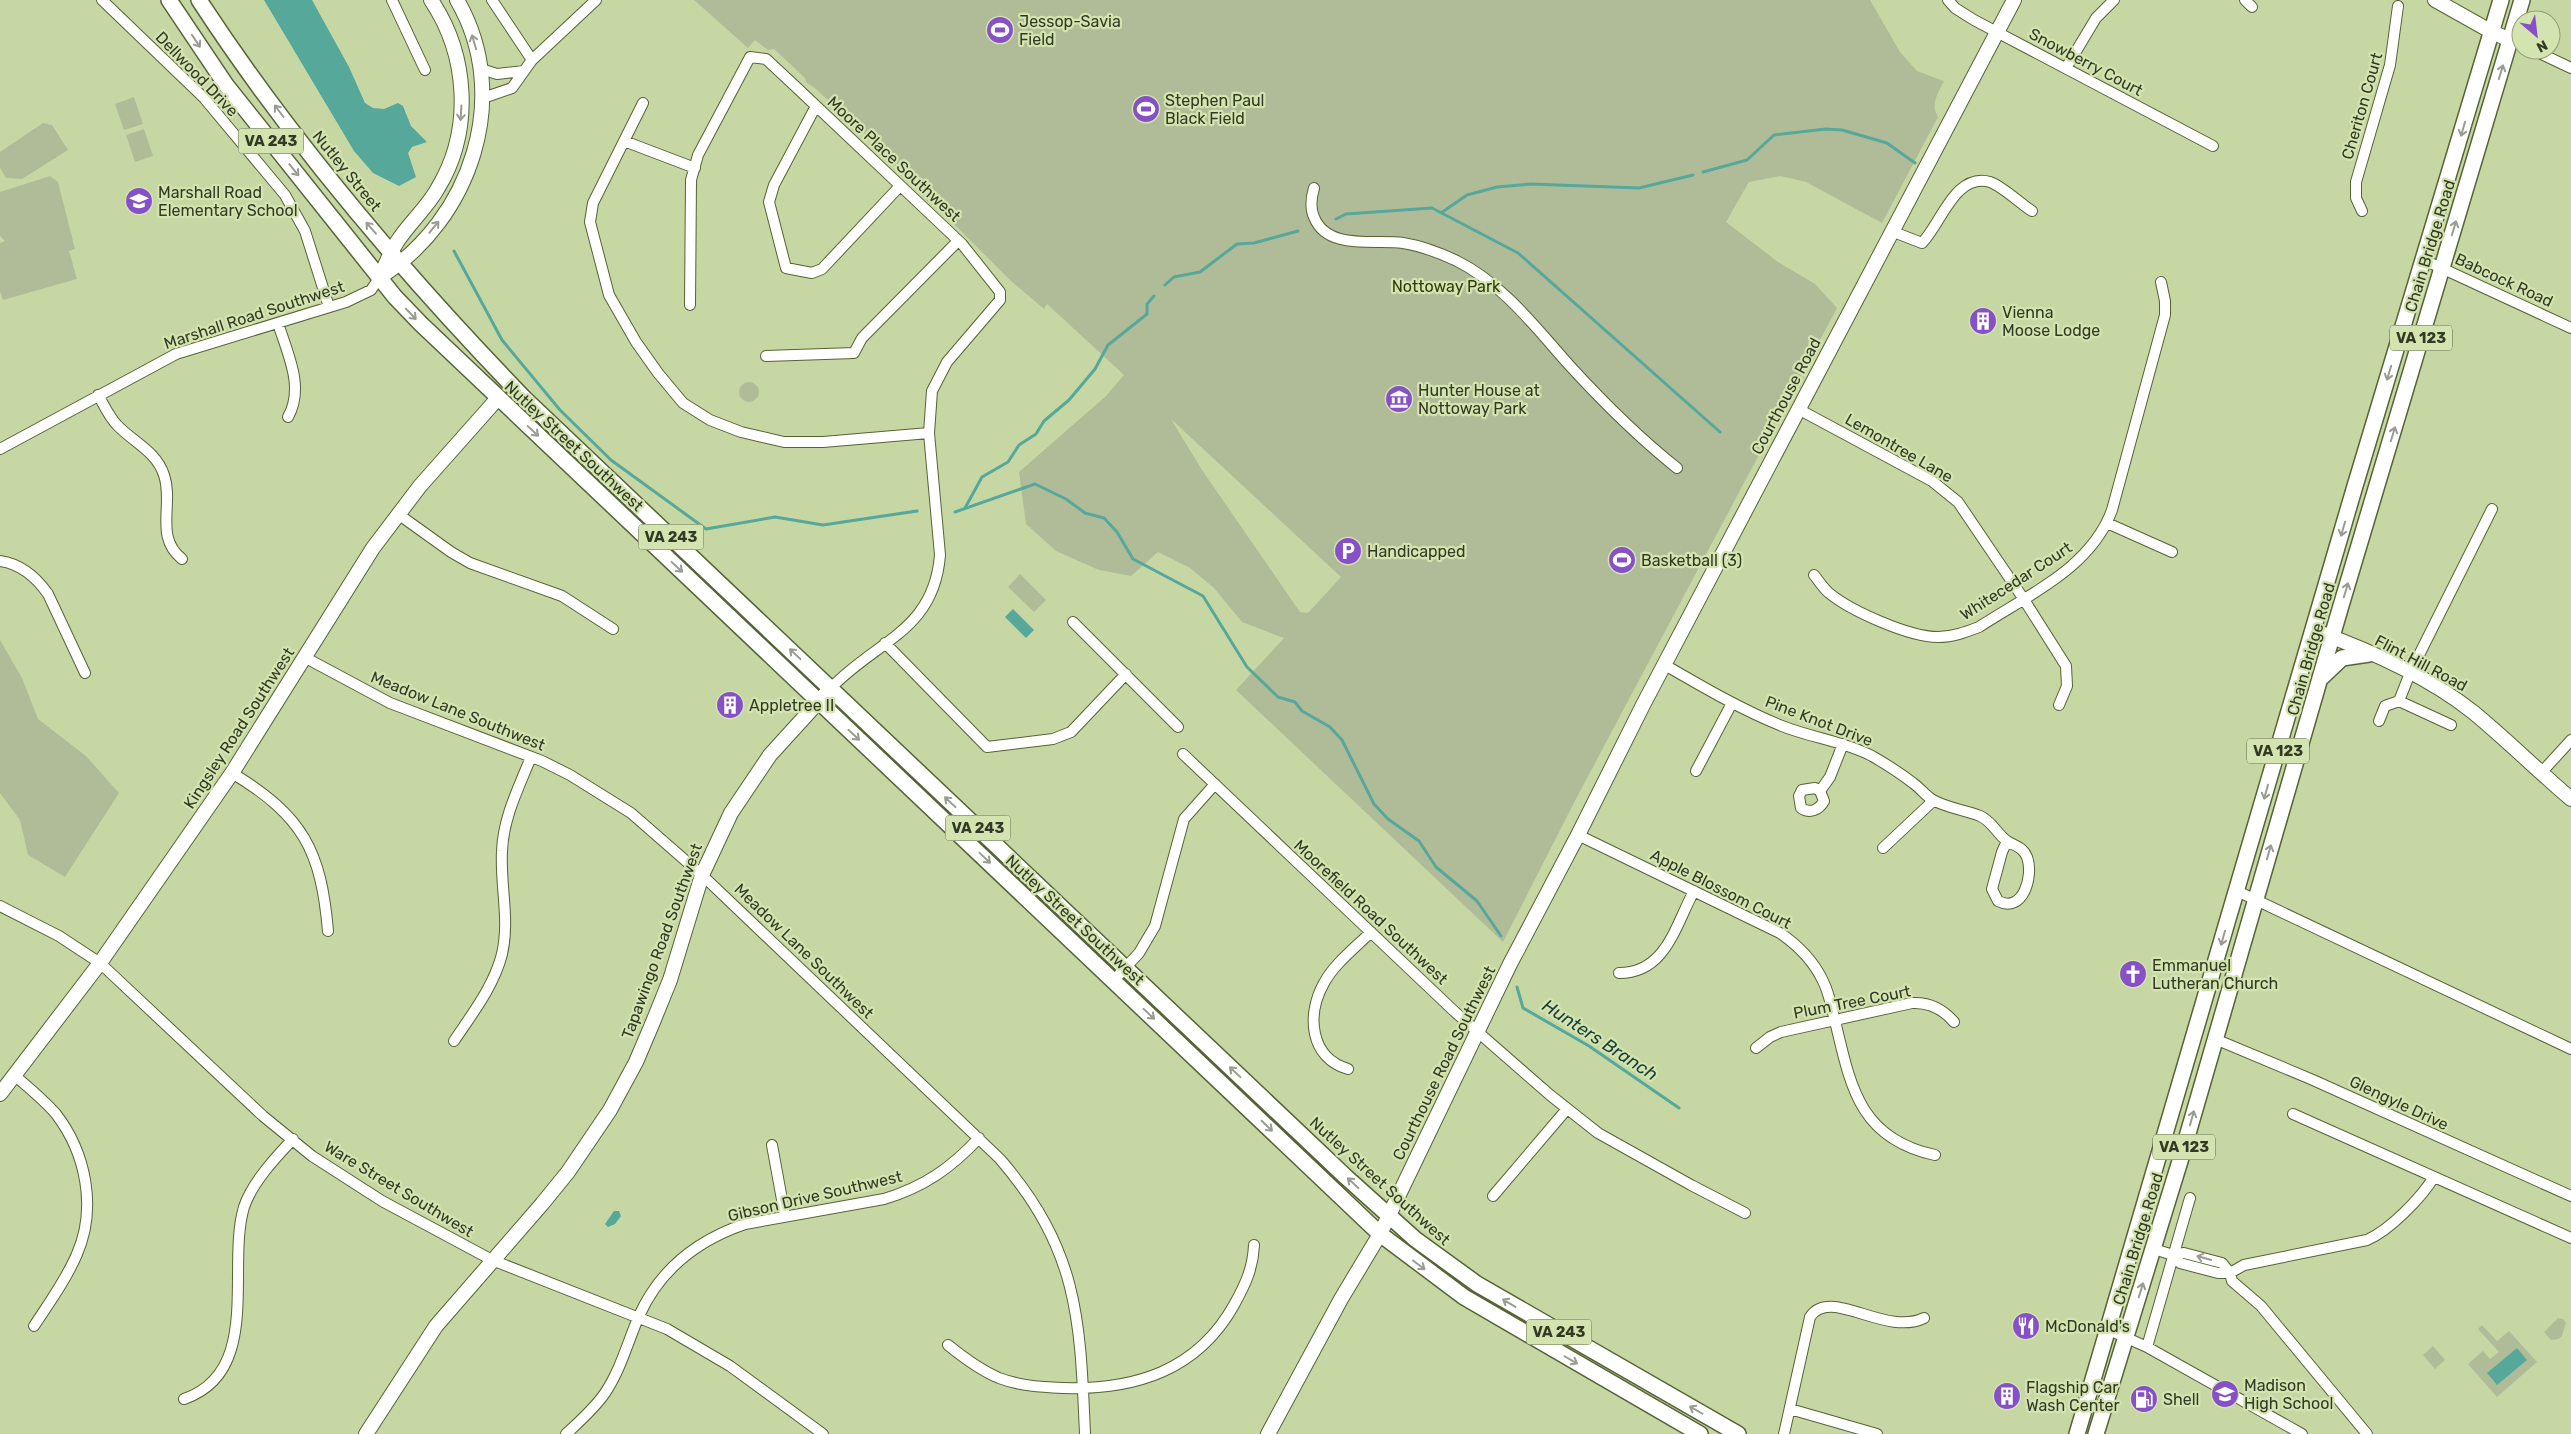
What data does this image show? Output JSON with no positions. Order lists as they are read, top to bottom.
{
  "streets": {
    "main road": [
      "VA 243",
      "Nutley Street",
      "Chain Bridge Road",
      "VA 123",
      "Nutley Street Southwest"
    ],
    "street": [
      "Snowberry Court",
      "Dellwood Drive",
      "Cheriton Court",
      "Moore Place Southwest",
      "Babcock Road",
      "Marshall Road Southwest",
      "Courthouse Road",
      "Lemontree Lane",
      "Whitecedar Court",
      "Flint Hill Road",
      "Meadow Lane Southwest",
      "Pine Knot Drive",
      "Kingsley Road Southwest",
      "Apple Blossom Court",
      "Moorefield Road Southwest",
      "Tapawingo Road Southwest",
      "Plum Tree Court",
      "Courthouse Road Southwest",
      "Glengyle Drive",
      "Ware Street Southwest",
      "Gibson Drive Southwest"
    ]
  },
  "crossings": [
    ["Snowberry Court", "Courthouse Road"],
    ["Dellwood Drive", "Marshall Road Southwest"],
    ["Moore Place Southwest", "Tapawingo Road Southwest"],
    ["Nutley Street", "Nutley Street Southwest"],
    ["Chain Bridge Road", "Babcock Road"],
    ["Chain Bridge Road", "VA 123"],
    ["Chain Bridge Road", "Flint Hill Road"],
    ["Chain Bridge Road", "Glengyle Drive"],
    ["Marshall Road Southwest", "Nutley Street Southwest"],
    ["Courthouse Road", "Lemontree Lane"],
    ["Courthouse Road", "Pine Knot Drive"],
    ["Courthouse Road", "Courthouse Road Southwest"],
    ["Nutley Street Southwest", "Kingsley Road Southwest"],
    ["Nutley Street Southwest", "Tapawingo Road Southwest"],
    ["Nutley Street Southwest", "Courthouse Road Southwest"],
    ["Lemontree Lane", "Whitecedar Court"],
    ["Meadow Lane Southwest", "Kingsley Road Southwest"],
    ["Meadow Lane Southwest", "Tapawingo Road Southwest"],
    ["Meadow Lane Southwest", "Gibson Drive Southwest"],
    ["Kingsley Road Southwest", "Ware Street Southwest"],
    ["Apple Blossom Court", "Plum Tree Court"],
    ["Apple Blossom Court", "Courthouse Road Southwest"],
    ["Moorefield Road Southwest", "Courthouse Road Southwest"],
    ["Tapawingo Road Southwest", "Ware Street Southwest"],
    ["Ware Street Southwest", "Gibson Drive Southwest"]
  ],
  "one_way": ["Nutley Street"],
  "water": ["Hunters Branch"],
  "parks": ["Nottoway Park"],
  "places": {
    "sports": ["Jessop-Savia Field", "Stephen Paul Black Field", "Basketball (3)"],
    "school or university": ["Marshall Road Elementary School", "Madison High School"],
    "building": ["Vienna Moose Lodge", "Appletree II", "Flagship Car Wash Center"],
    "museum": ["Hunter House at Nottoway Park"],
    "parking": ["Handicapped"],
    "church": ["Emmanuel Lutheran Church"],
    "restaurant": ["McDonald's"],
    "fuel station": ["Shell"]
  },
  "north": "bottom right"
}
